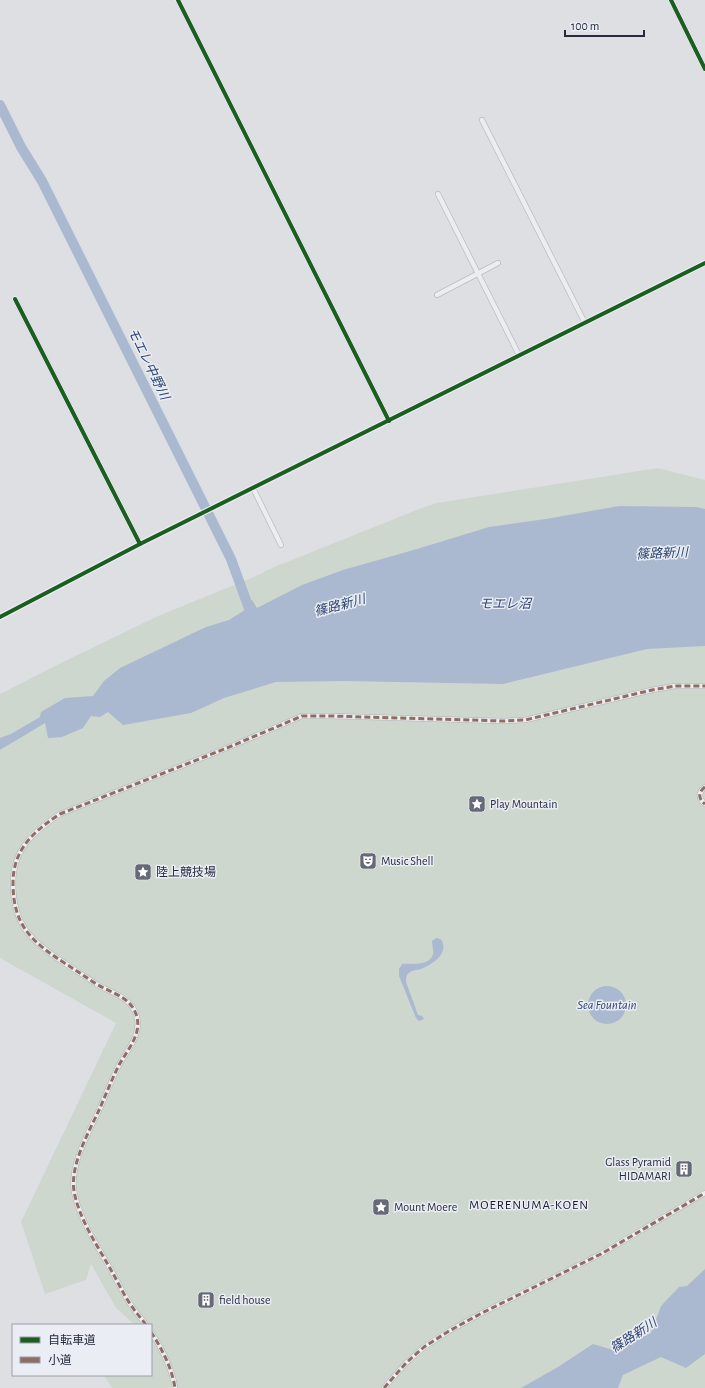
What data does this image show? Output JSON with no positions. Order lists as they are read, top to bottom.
{
  "districts": ["MOERENUMA-KOEN"],
  "water": [
    "モエレ中野川",
    "篠路新川",
    "モエレ沼",
    "Sea Fountain"
  ],
  "places": {
    "place": ["Play Mountain", "陸上競技場", "Mount Moere"],
    "theatre": ["Music Shell"],
    "building": ["Glass Pyramid HIDAMARI", "field house"]
  },
  "legend": ["自転車道", "小道"],
  "scale_bar": "100 m"
}
